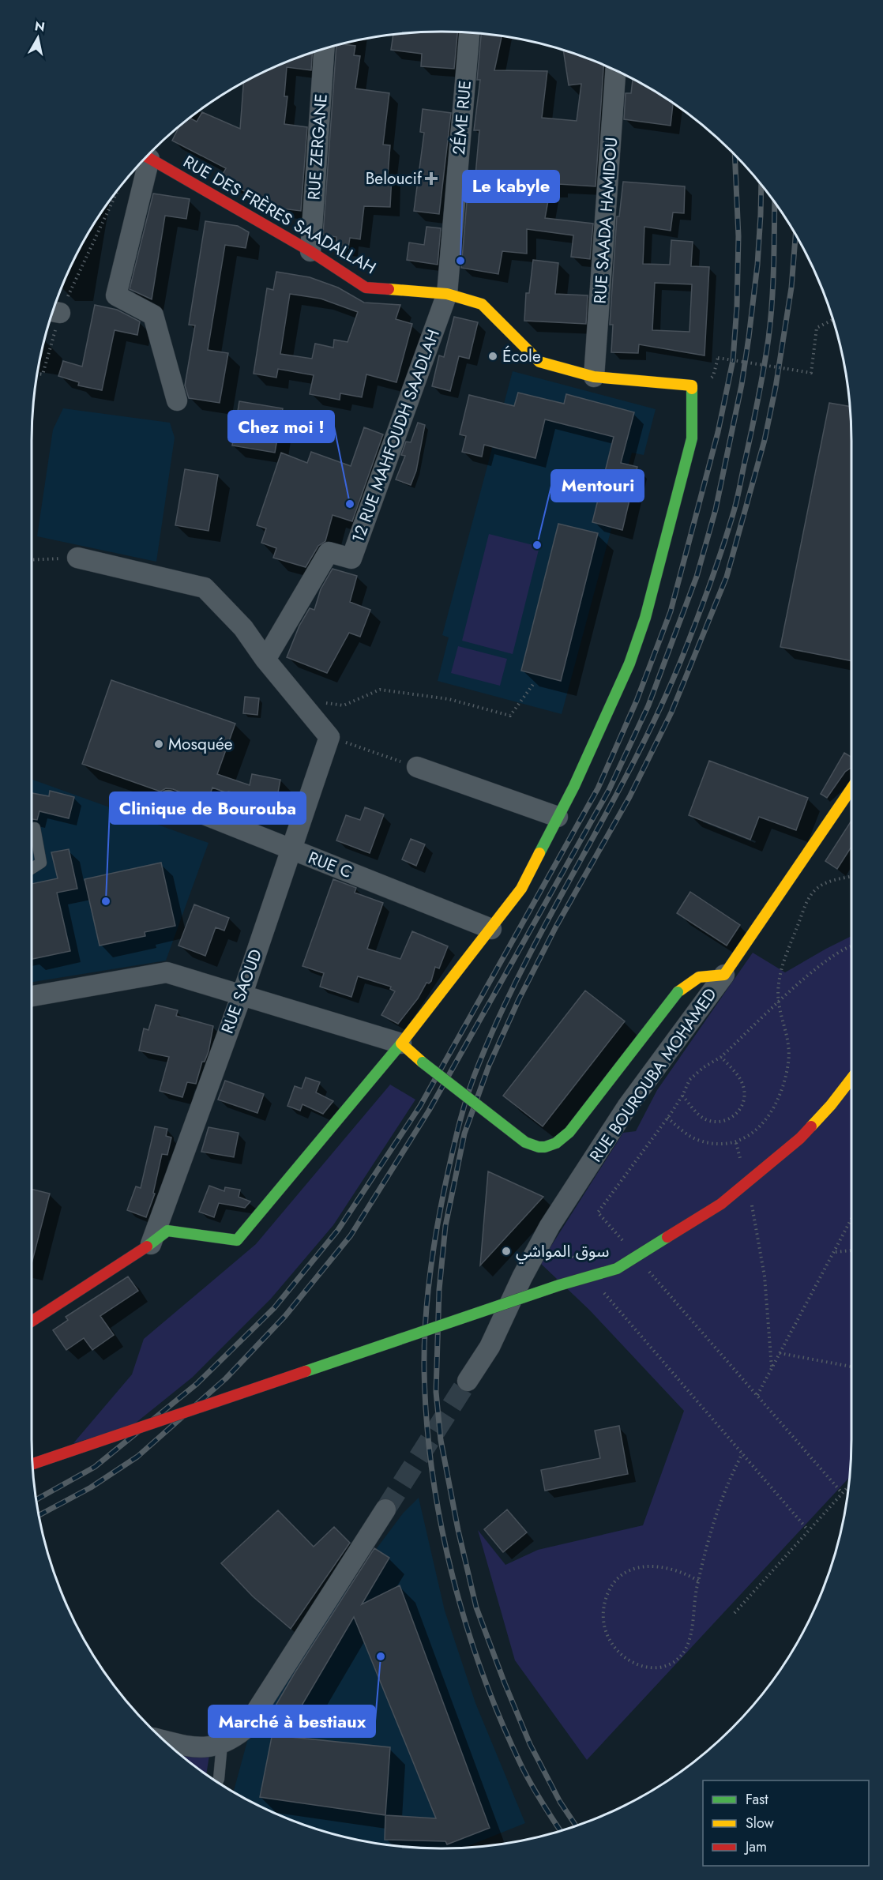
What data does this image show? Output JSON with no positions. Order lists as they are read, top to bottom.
{
  "streets": {
    "street": [
      "2ÉME RUE",
      "RUE ZERGANE",
      "RUE DES FRÈRES SAADALLAH",
      "RUE SAADA HAMIDOU",
      "12 RUE MAHFOUDH SAADLAH",
      "RUE C",
      "RUE SAOUD",
      "RUE BOUROUBA MOHAMED"
    ]
  },
  "crossings": [
    ["2ÉME RUE", "RUE DES FRÈRES SAADALLAH"],
    ["2ÉME RUE", "12 RUE MAHFOUDH SAADLAH"],
    ["RUE ZERGANE", "RUE DES FRÈRES SAADALLAH"],
    ["RUE DES FRÈRES SAADALLAH", "RUE SAADA HAMIDOU"],
    ["RUE DES FRÈRES SAADALLAH", "12 RUE MAHFOUDH SAADLAH"],
    ["RUE C", "RUE SAOUD"]
  ],
  "places": {
    "health": ["Beloucif"],
    "other": [
      "Le kabyle",
      "École",
      "Chez moi !",
      "Mentouri",
      "Mosquée",
      "Clinique de Bourouba",
      "سوق المواشي",
      "Marché à bestiaux"
    ]
  },
  "legend": ["Fast", "Slow", "Jam"],
  "north": "top"
}
